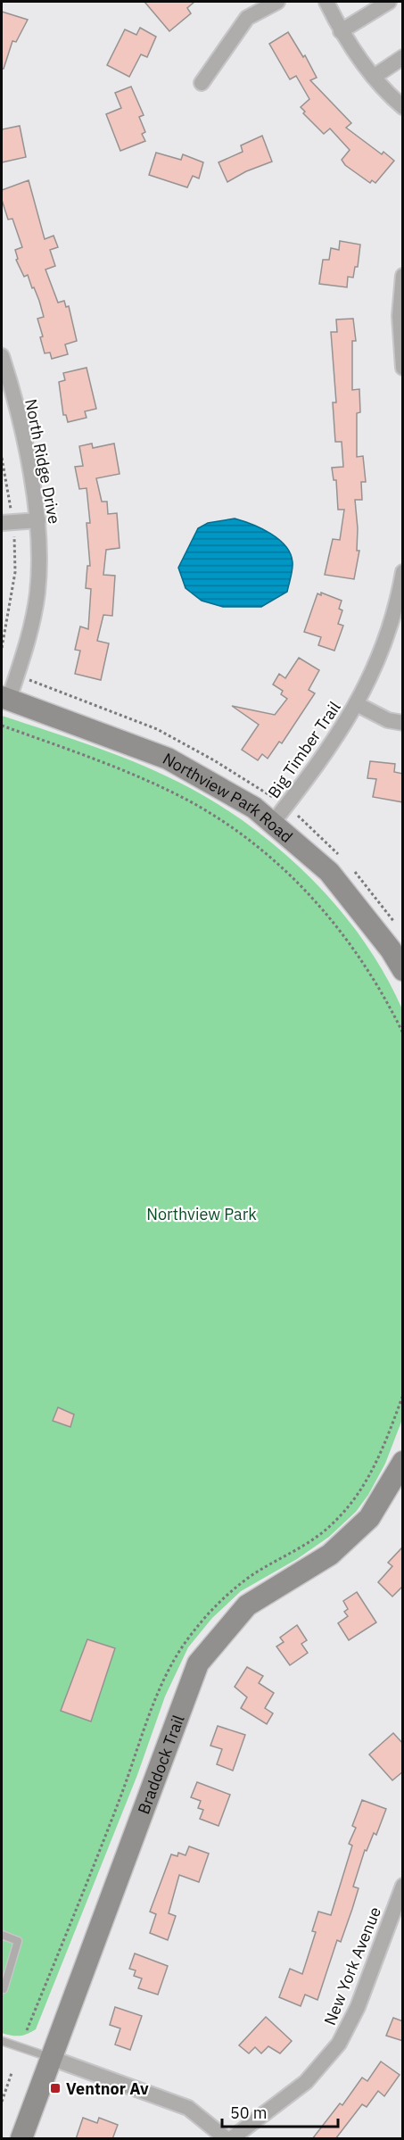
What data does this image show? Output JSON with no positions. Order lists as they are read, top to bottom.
{
  "streets": {
    "street": [
      "North Ridge Drive",
      "Big Timber Trail",
      "Northview Park Road",
      "Braddock Trail",
      "New York Avenue"
    ]
  },
  "crossings": [
    ["North Ridge Drive", "Northview Park Road"],
    ["Big Timber Trail", "Northview Park Road"]
  ],
  "parks": ["Northview Park"],
  "places": {
    "transit": ["Ventnor Av"]
  },
  "scale_bar": "50 m"
}
